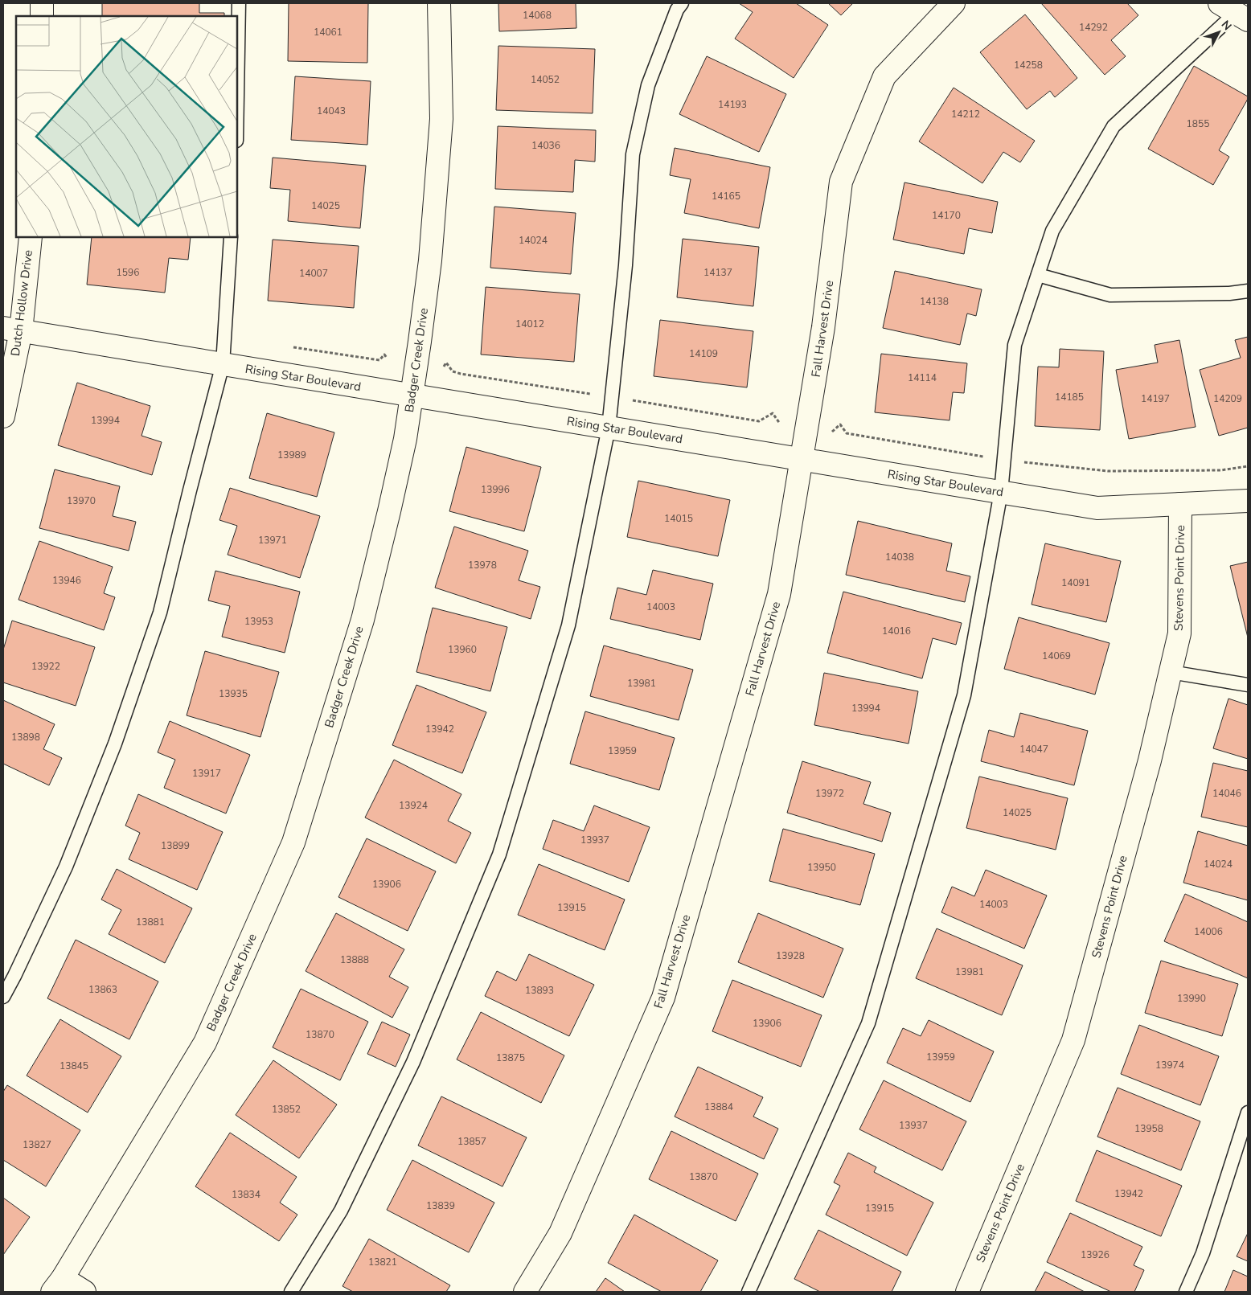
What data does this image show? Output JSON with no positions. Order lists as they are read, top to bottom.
{
  "streets": {
    "street": [
      "Dutch Hollow Drive",
      "Fall Harvest Drive",
      "Badger Creek Drive",
      "Rising Star Boulevard",
      "Stevens Point Drive"
    ]
  },
  "crossings": [
    ["Dutch Hollow Drive", "Rising Star Boulevard"],
    ["Fall Harvest Drive", "Rising Star Boulevard"],
    ["Badger Creek Drive", "Rising Star Boulevard"],
    ["Rising Star Boulevard", "Stevens Point Drive"]
  ],
  "house_numbers": [
    "14068",
    "14292",
    "14061",
    "14258",
    "14052",
    "14193",
    "14043",
    "14212",
    "1855",
    "14036",
    "14165",
    "14025",
    "14170",
    "14024",
    "1596",
    "14137",
    "14007",
    "14138",
    "14012",
    "14109",
    "14114",
    "14185",
    "14197",
    "14209",
    "13994",
    "13989",
    "13996",
    "13970",
    "14015",
    "13971",
    "14038",
    "13978",
    "13946",
    "14091",
    "14003",
    "13953",
    "14016",
    "13960",
    "14069",
    "13922",
    "13981",
    "13935",
    "13994",
    "13942",
    "13898",
    "14047",
    "13959",
    "13917",
    "13972",
    "14046",
    "13924",
    "14025",
    "13937",
    "13899",
    "14024",
    "13950",
    "13906",
    "14003",
    "13915",
    "13881",
    "14006",
    "13928",
    "13888",
    "13981",
    "13863",
    "13893",
    "13990",
    "13906",
    "13870",
    "13959",
    "13875",
    "13974",
    "13845",
    "13884",
    "13852",
    "13937",
    "13958",
    "13857",
    "13827",
    "13870",
    "13942",
    "13834",
    "13839",
    "13915",
    "13926",
    "13821"
  ],
  "north": "top right"
}
